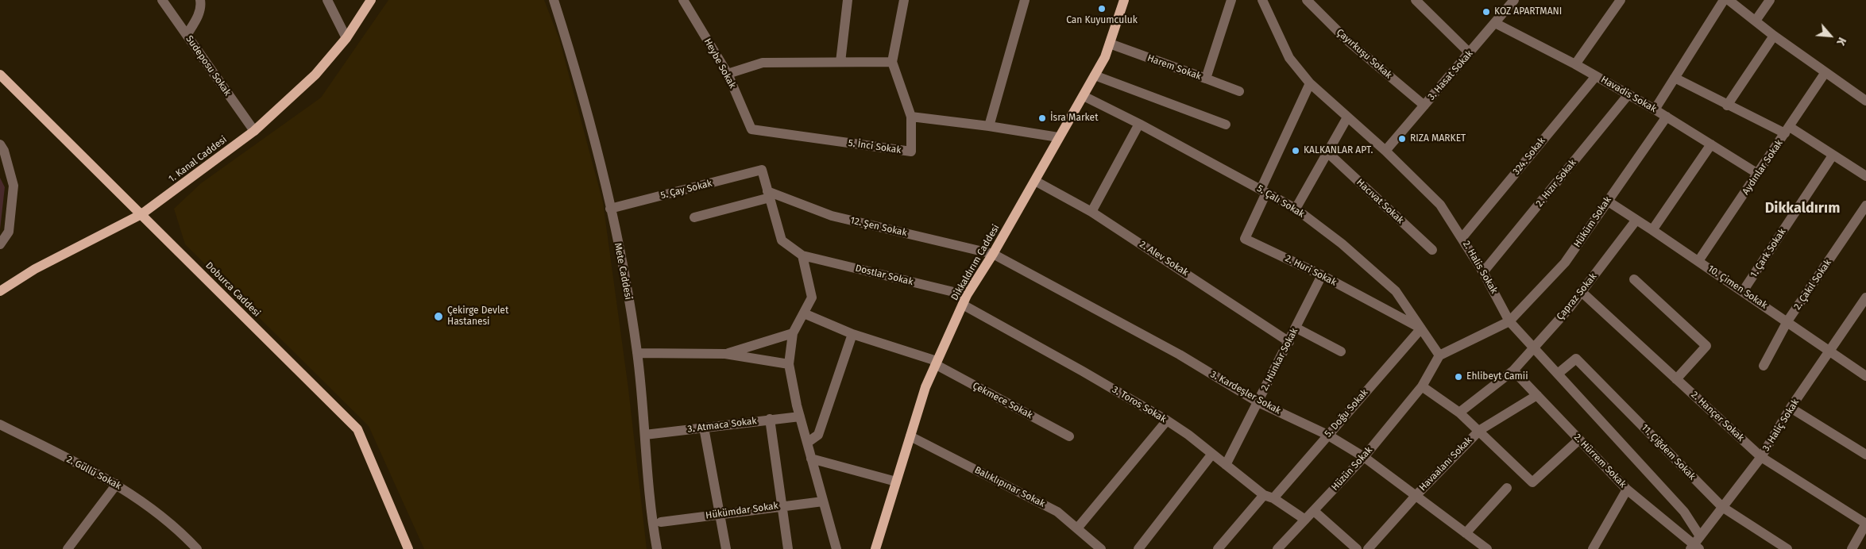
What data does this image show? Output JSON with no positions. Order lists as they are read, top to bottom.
{
  "streets": {
    "main road": ["1. Kanal Caddesi", "Dikkaldırım Caddesi", "Doburca Caddesi"],
    "street": [
      "Çayırkuşu Sokak",
      "Heybe Sokak",
      "Sudeposu Sokak",
      "Harem Sokak",
      "3. Hasat Sokak",
      "Havadis Sokak",
      "5. İnci Sokak",
      "324. Sokak",
      "Aydınlar Sokak",
      "2. Hızır Sokak",
      "5. Çay Sokak",
      "5. Çalı Sokak",
      "Hacıvat Sokak",
      "Hüküm Sokak",
      "12. Şen Sokak",
      "1. Çark Sokak",
      "2. Alev Sokak",
      "2. Halis Sokak",
      "2. Huri Sokak",
      "Mete Caddesi",
      "Dostlar Sokak",
      "2. Çakıl Sokak",
      "10. Çimen Sokak",
      "Çapraz Sokak",
      "2. Hünkar Sokak",
      "3. Kardeşler Sokak",
      "Çekmece Sokak",
      "3. Toros Sokak",
      "5. Doğu Sokak",
      "2. Hançer Sokak",
      "3. Atmaca Sokak",
      "3. Haliç Sokak",
      "11. Çiğdem Sokak",
      "2. Hürrem Sokak",
      "Havaalanı Sokak",
      "Hüzün Sokak",
      "2. Güllü Sokak",
      "Balıklıpınar Sokak",
      "Hükümdar Sokak"
    ]
  },
  "crossings": [
    ["Çayırkuşu Sokak", "3. Hasat Sokak"],
    ["Heybe Sokak", "5. İnci Sokak"],
    ["Sudeposu Sokak", "1. Kanal Caddesi"],
    ["Harem Sokak", "Dikkaldırım Caddesi"],
    ["3. Hasat Sokak", "Havadis Sokak"],
    ["3. Hasat Sokak", "2. Halis Sokak"],
    ["Havadis Sokak", "324. Sokak"],
    ["Havadis Sokak", "Aydınlar Sokak"],
    ["Havadis Sokak", "2. Hızır Sokak"],
    ["Havadis Sokak", "Hüküm Sokak"],
    ["324. Sokak", "2. Halis Sokak"],
    ["1. Kanal Caddesi", "Doburca Caddesi"],
    ["Aydınlar Sokak", "10. Çimen Sokak"],
    ["2. Hızır Sokak", "2. Halis Sokak"],
    ["5. Çay Sokak", "12. Şen Sokak"],
    ["5. Çay Sokak", "Mete Caddesi"],
    ["5. Çalı Sokak", "Dikkaldırım Caddesi"],
    ["5. Çalı Sokak", "2. Huri Sokak"],
    ["5. Çalı Sokak", "5. Doğu Sokak"],
    ["5. Çalı Sokak", "Hüzün Sokak"],
    ["Hüküm Sokak", "2. Halis Sokak"],
    ["Hüküm Sokak", "10. Çimen Sokak"],
    ["12. Şen Sokak", "Dikkaldırım Caddesi"],
    ["12. Şen Sokak", "3. Kardeşler Sokak"],
    ["1. Çark Sokak", "10. Çimen Sokak"],
    ["2. Alev Sokak", "Dikkaldırım Caddesi"],
    ["2. Alev Sokak", "2. Hünkar Sokak"],
    ["Dikkaldırım Caddesi", "Dostlar Sokak"],
    ["Dikkaldırım Caddesi", "3. Kardeşler Sokak"],
    ["Dikkaldırım Caddesi", "Çekmece Sokak"],
    ["Dikkaldırım Caddesi", "3. Toros Sokak"],
    ["Dikkaldırım Caddesi", "Balıklıpınar Sokak"],
    ["2. Halis Sokak", "Çapraz Sokak"],
    ["2. Halis Sokak", "3. Haliç Sokak"],
    ["2. Halis Sokak", "11. Çiğdem Sokak"],
    ["2. Huri Sokak", "2. Hünkar Sokak"],
    ["2. Huri Sokak", "5. Doğu Sokak"],
    ["Mete Caddesi", "3. Atmaca Sokak"],
    ["2. Çakıl Sokak", "10. Çimen Sokak"],
    ["10. Çimen Sokak", "Çapraz Sokak"],
    ["10. Çimen Sokak", "3. Haliç Sokak"],
    ["Çapraz Sokak", "2. Hançer Sokak"],
    ["Çapraz Sokak", "2. Hürrem Sokak"],
    ["2. Hünkar Sokak", "3. Kardeşler Sokak"],
    ["2. Hünkar Sokak", "3. Toros Sokak"],
    ["3. Kardeşler Sokak", "5. Doğu Sokak"],
    ["3. Kardeşler Sokak", "Havaalanı Sokak"],
    ["3. Kardeşler Sokak", "Hüzün Sokak"],
    ["3. Toros Sokak", "5. Doğu Sokak"],
    ["3. Toros Sokak", "Hüzün Sokak"],
    ["2. Hançer Sokak", "3. Haliç Sokak"],
    ["3. Haliç Sokak", "11. Çiğdem Sokak"],
    ["3. Haliç Sokak", "2. Hürrem Sokak"],
    ["2. Hürrem Sokak", "Havaalanı Sokak"]
  ],
  "districts": ["Dikkaldırım"],
  "places": [
    "Can Kuyumculuk",
    "KOZ APARTMANI",
    "İsra Market",
    "RIZA MARKET",
    "KALKANLAR APT.",
    "Çekirge Devlet Hastanesi",
    "Ehlibeyt Camii"
  ],
  "north": "bottom right"
}
